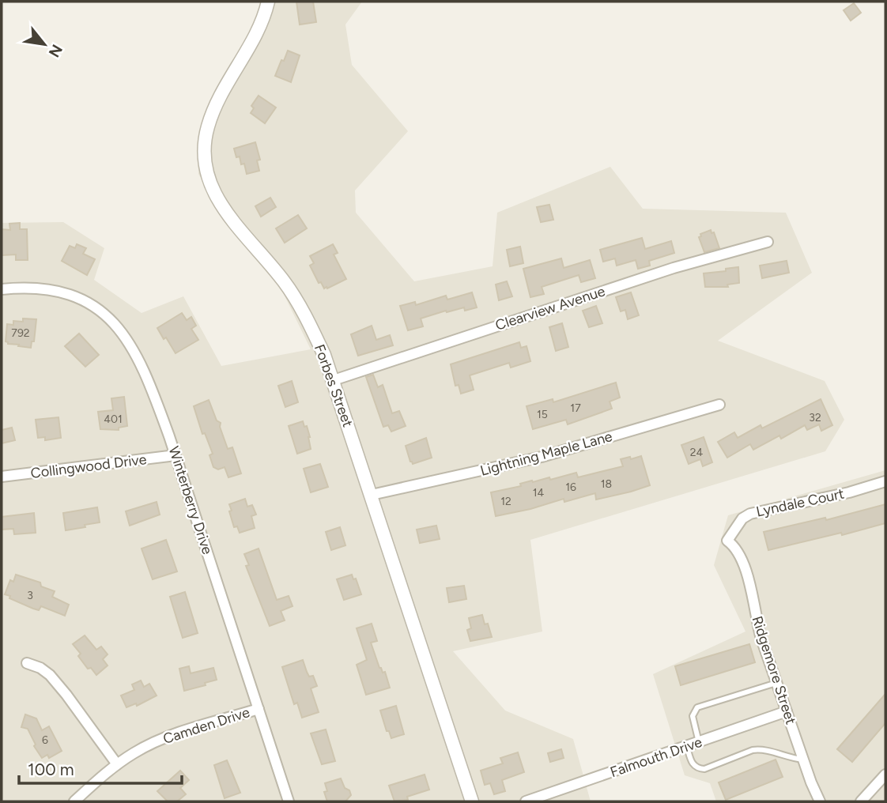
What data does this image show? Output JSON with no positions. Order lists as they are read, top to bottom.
{
  "streets": {
    "street": [
      "Clearview Avenue",
      "Forbes Street",
      "Lightning Maple Lane",
      "Collingwood Drive",
      "Winterberry Drive",
      "Lyndale Court",
      "Ridgemore Street",
      "Camden Drive",
      "Falmouth Drive"
    ]
  },
  "crossings": [
    ["Clearview Avenue", "Forbes Street"],
    ["Forbes Street", "Lightning Maple Lane"],
    ["Collingwood Drive", "Winterberry Drive"],
    ["Winterberry Drive", "Camden Drive"],
    ["Lyndale Court", "Ridgemore Street"],
    ["Ridgemore Street", "Falmouth Drive"]
  ],
  "house_numbers": [
    "792",
    "17",
    "15",
    "32",
    "401",
    "24",
    "18",
    "16",
    "14",
    "12",
    "3",
    "6"
  ],
  "scale_bar": "100 m",
  "north": "bottom right"
}
